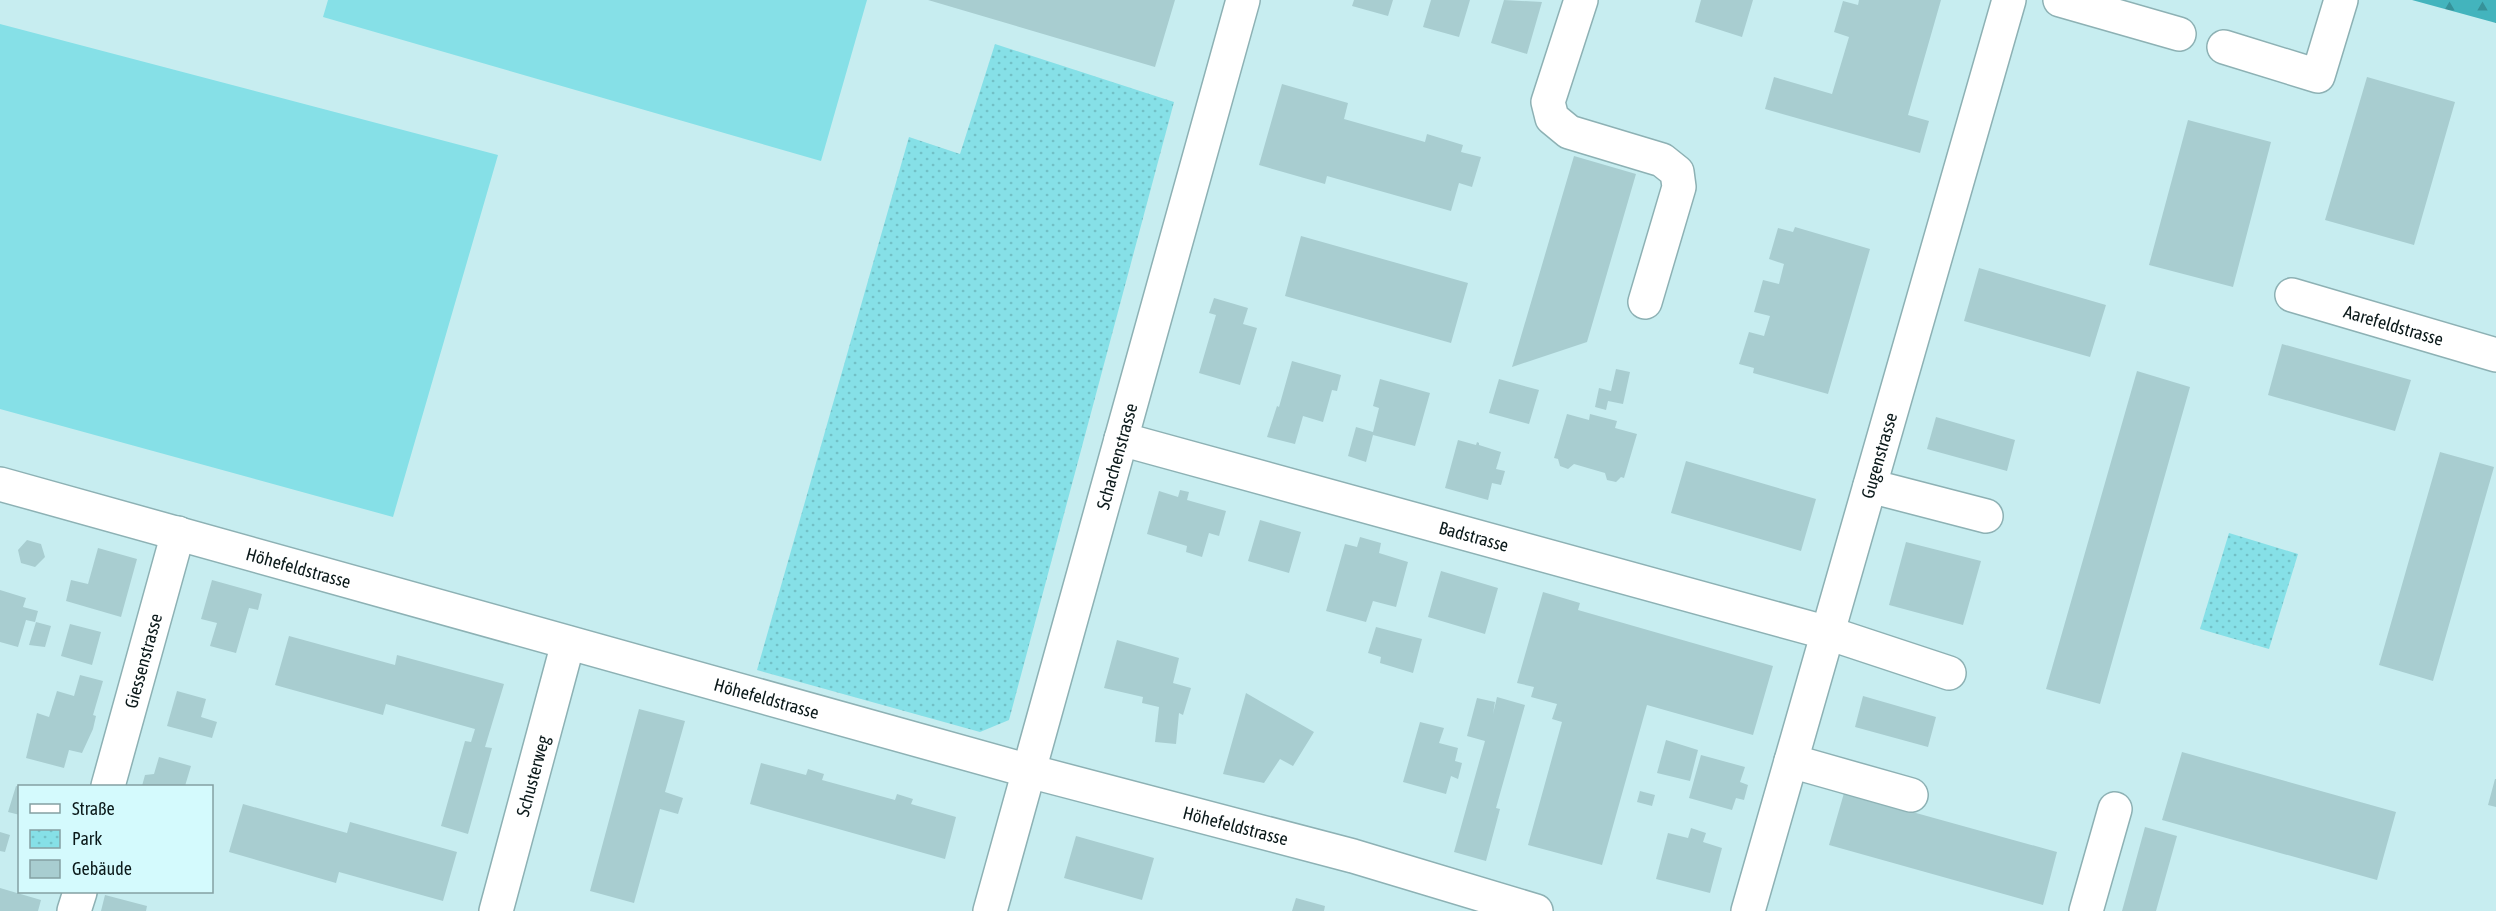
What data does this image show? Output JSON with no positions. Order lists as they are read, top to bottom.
{
  "streets": {
    "street": [
      "Aarefeldstrasse",
      "Schachenstrasse",
      "Gugenstrasse",
      "Badstrasse",
      "Höhefeldstrasse",
      "Giessenstrasse",
      "Schusterweg"
    ]
  },
  "crossings": [
    ["Schachenstrasse", "Badstrasse"],
    ["Schachenstrasse", "Höhefeldstrasse"],
    ["Gugenstrasse", "Badstrasse"],
    ["Höhefeldstrasse", "Giessenstrasse"],
    ["Höhefeldstrasse", "Schusterweg"]
  ],
  "legend": ["Straße", "Park", "Gebäude"]
}
